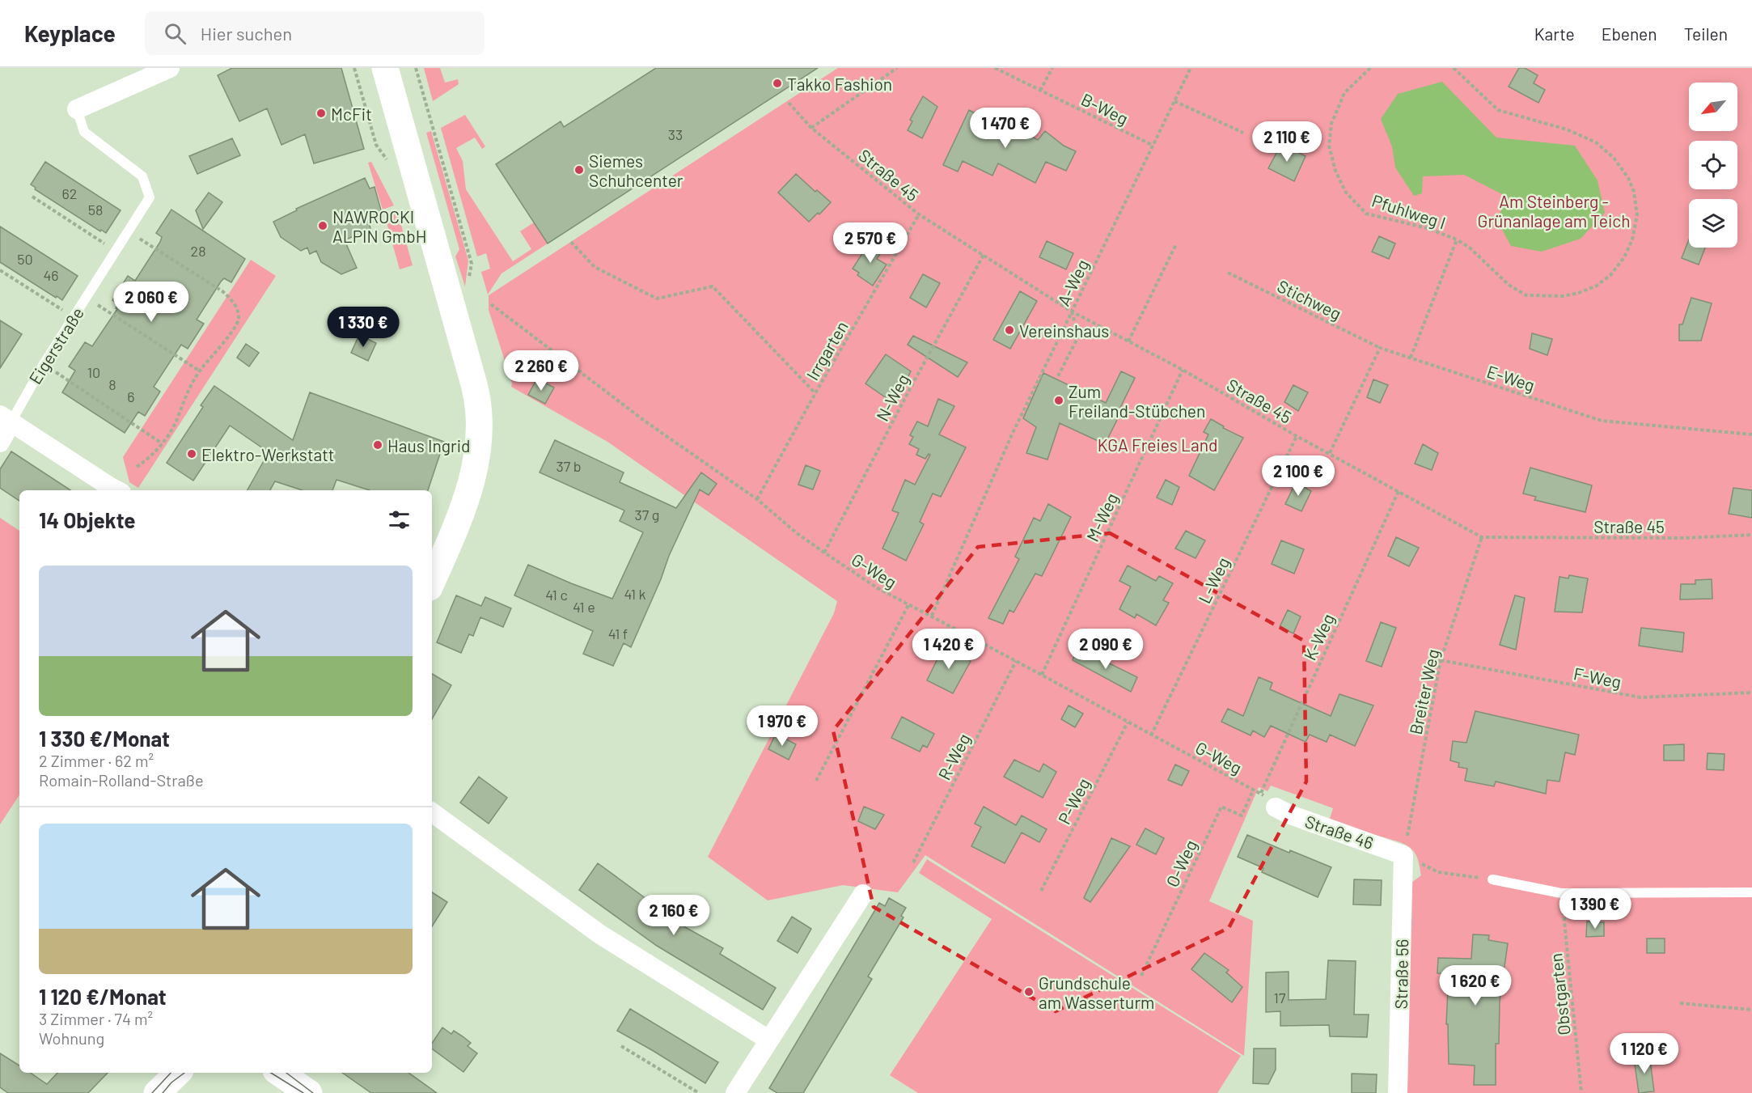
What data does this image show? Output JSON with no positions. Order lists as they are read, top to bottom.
{
  "streets": {
    "street": ["Eigerstraße", "Straße 46", "Straße 56"],
    "path": [
      "B-Weg",
      "Straße 45",
      "Pfuhlweg I",
      "A-Weg",
      "Stichweg",
      "Irrgarten",
      "E-Weg",
      "N-Weg",
      "M-Weg",
      "G-Weg",
      "L-Weg",
      "K-Weg",
      "F-Weg",
      "Breiter Weg",
      "R-Weg",
      "P-Weg",
      "O-Weg",
      "Obstgarten"
    ]
  },
  "crossings": [
    ["B-Weg", "A-Weg"],
    ["Straße 45", "A-Weg"],
    ["Straße 45", "Irrgarten"],
    ["Straße 45", "N-Weg"],
    ["Straße 45", "M-Weg"],
    ["Straße 45", "L-Weg"],
    ["Straße 45", "K-Weg"],
    ["Straße 45", "Breiter Weg"],
    ["Pfuhlweg I", "E-Weg"],
    ["A-Weg", "G-Weg"],
    ["Stichweg", "E-Weg"],
    ["Irrgarten", "G-Weg"],
    ["N-Weg", "G-Weg"],
    ["M-Weg", "G-Weg"],
    ["G-Weg", "L-Weg"],
    ["G-Weg", "K-Weg"],
    ["G-Weg", "R-Weg"],
    ["G-Weg", "P-Weg"],
    ["G-Weg", "Straße 46"],
    ["G-Weg", "O-Weg"],
    ["F-Weg", "Breiter Weg"],
    ["Breiter Weg", "Straße 46"],
    ["Breiter Weg", "Straße 56"],
    ["Straße 46", "Straße 56"]
  ],
  "parks": ["Am Steinberg - Grünanlage am Teich", "KGA Freies Land"],
  "places": [
    "Takko Fashion",
    "McFit",
    "Siemes Schuhcenter",
    "NAWROCKI ALPIN GmbH",
    "Vereinshaus",
    "Zum Freiland-Stübchen",
    "Haus Ingrid",
    "Elektro-Werkstatt",
    "Grundschule am Wasserturm"
  ],
  "house_numbers": [
    "33",
    "62",
    "58",
    "28",
    "50",
    "46",
    "10",
    "8",
    "6",
    "37 b",
    "37 g",
    "41 k",
    "41 c",
    "41 e",
    "41 f",
    "17"
  ],
  "north": "bottom left",
  "page": {
    "header": "Keyplace",
    "search": "Hier suchen",
    "nav": ["Karte", "Ebenen", "Teilen"],
    "price": [
      "1 470 €",
      "2 110 €",
      "2 570 €",
      "2 060 €",
      "1 330 €",
      "2 260 €",
      "2 100 €",
      "1 420 €",
      "2 090 €",
      "1 970 €",
      "1 390 €",
      "2 160 €",
      "1 620 €",
      "1 120 €"
    ],
    "heading": "14 Objekte",
    "list": [
      {
        "name": "1 330 €/Monat",
        "note": "2 Zimmer · 62 m² · Romain-Rolland-Straße"
      },
      {
        "name": "1 120 €/Monat",
        "note": "3 Zimmer · 74 m² · Wohnung"
      }
    ]
  }
}
